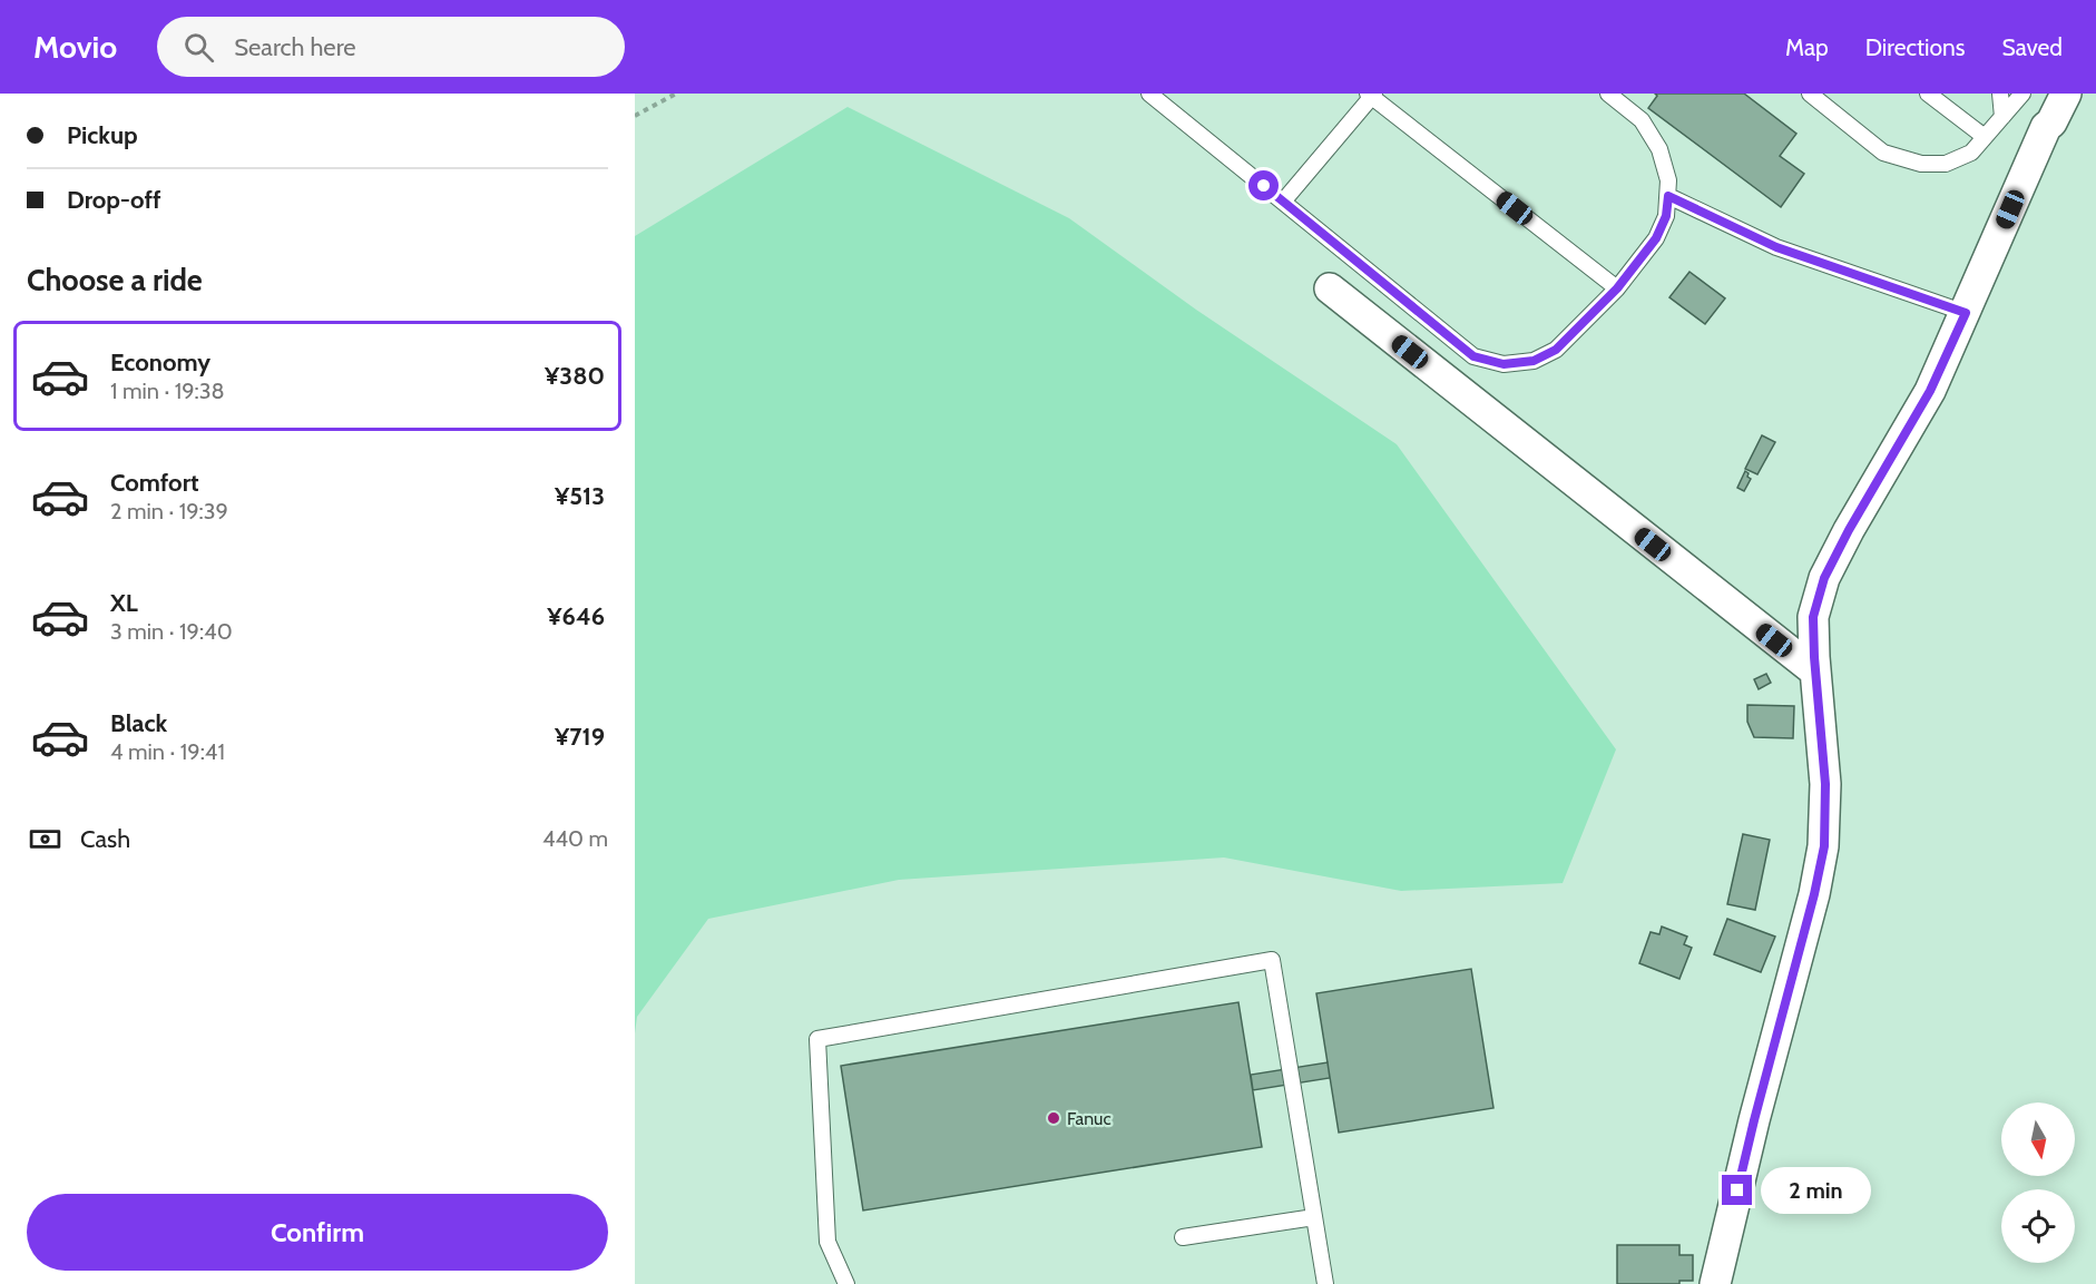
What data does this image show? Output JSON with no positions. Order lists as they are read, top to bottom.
{
  "places": ["Fanuc"],
  "north": "bottom",
  "page": {
    "header": "Movio",
    "search": "Search here",
    "nav": ["Map", "Directions", "Saved"],
    "banner": ["Pickup", "Drop-off"],
    "heading": "Choose a ride",
    "list": [
      {
        "name": "Economy",
        "note": "1 min · 19:38",
        "value": "¥380"
      },
      {
        "name": "Comfort",
        "note": "2 min · 19:39",
        "value": "¥513"
      },
      {
        "name": "XL",
        "note": "3 min · 19:40",
        "value": "¥646"
      },
      {
        "name": "Black",
        "note": "4 min · 19:41",
        "value": "¥719"
      }
    ],
    "pay": ["Cash", "440 m"],
    "bubble": "2 min",
    "buttons": "Confirm"
  }
}
